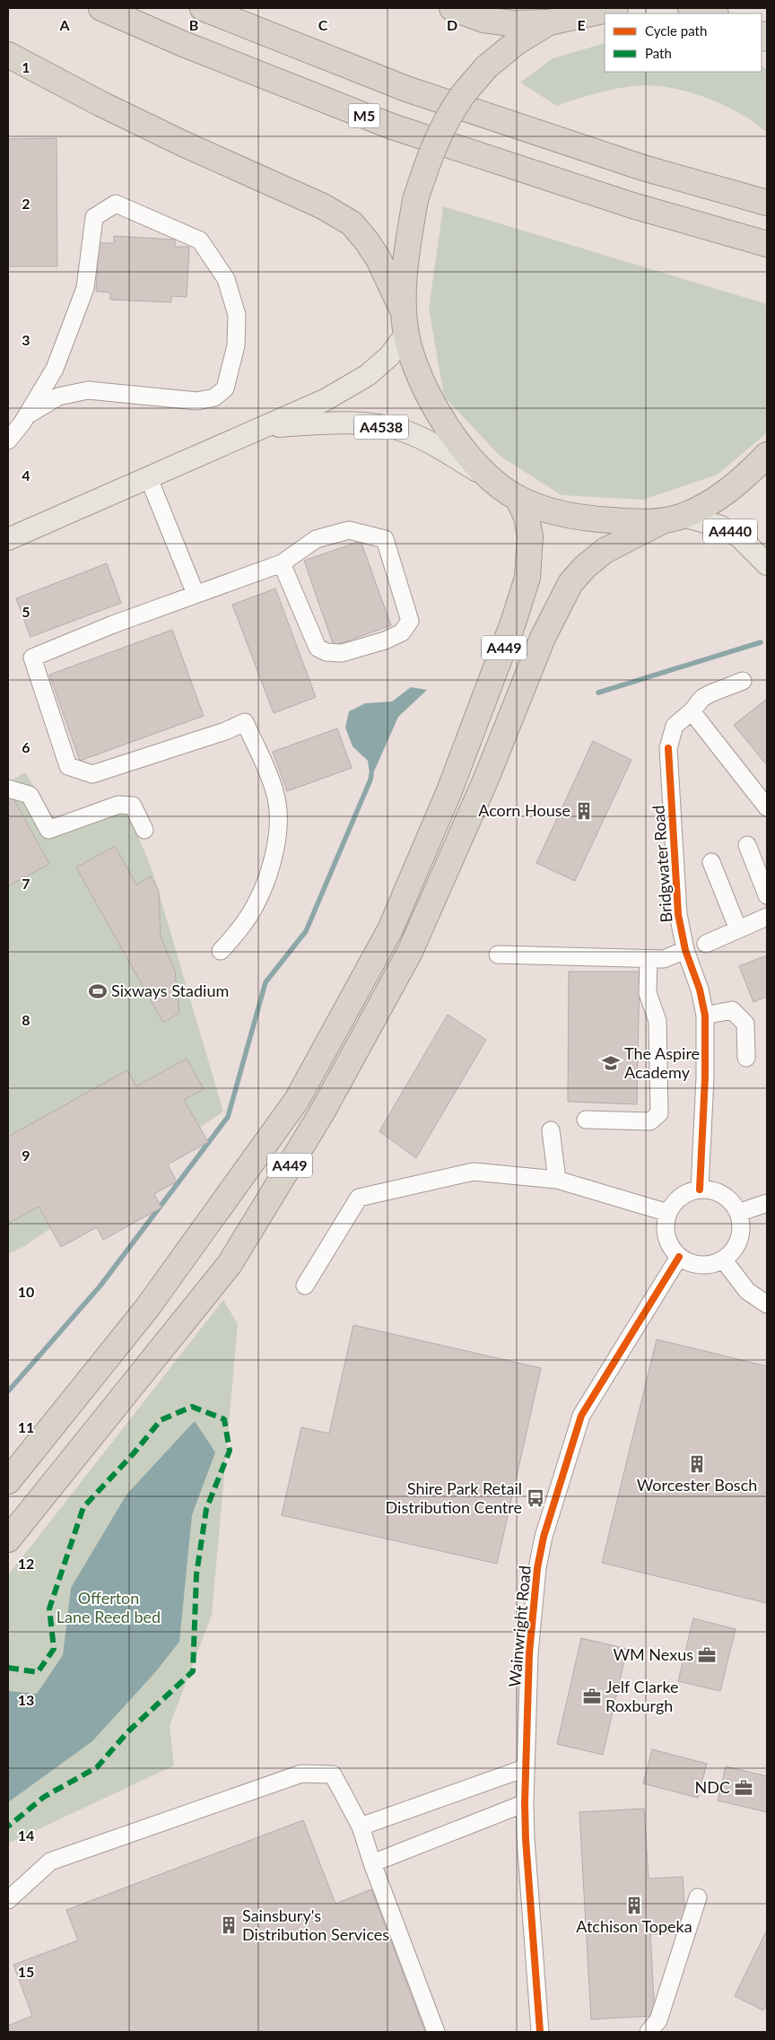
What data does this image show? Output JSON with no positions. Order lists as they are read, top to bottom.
{
  "streets": {
    "highway": ["M5", "A449"],
    "main road": ["A4538", "A4440"],
    "street": ["Bridgwater Road", "Wainwright Road"]
  },
  "crossings": [
    ["A4440", "A449"],
    ["Bridgwater Road", "Wainwright Road"]
  ],
  "parks": ["Offerton Lane Reed bed"],
  "places": {
    "building": [
      "Acorn House",
      "Worcester Bosch",
      "Atchison Topeka",
      "Sainsbury's Distribution Services"
    ],
    "sports": ["Sixways Stadium"],
    "school or university": ["The Aspire Academy"],
    "bus stop": ["Shire Park Retail Distribution Centre"],
    "office": ["WM Nexus", "Jelf Clarke Roxburgh", "NDC"]
  },
  "legend": ["Cycle path", "Path"],
  "grid": {
    "columns": [
      "A",
      "B",
      "C",
      "D",
      "E"
    ],
    "rows": [
      "1",
      "2",
      "3",
      "4",
      "5",
      "6",
      "7",
      "8",
      "9",
      "10",
      "11",
      "12",
      "13",
      "14",
      "15"
    ]
  }
}
